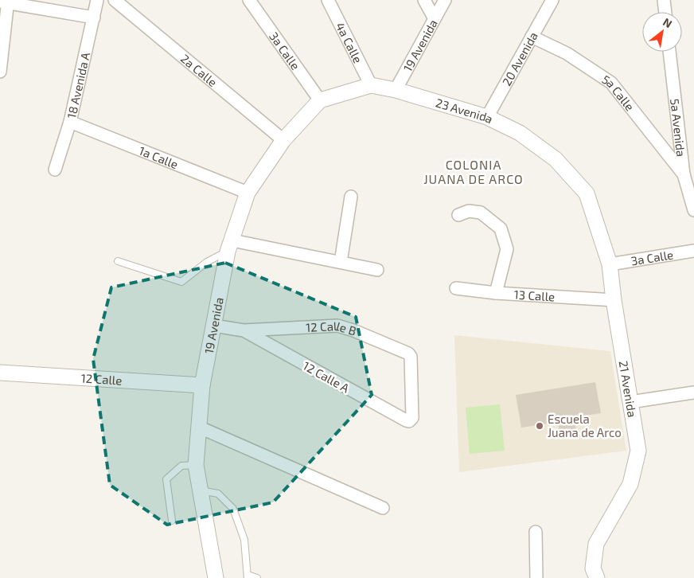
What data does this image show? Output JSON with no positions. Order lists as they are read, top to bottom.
{
  "streets": {
    "street": [
      "4a Calle",
      "19 Avenida",
      "3a Calle",
      "20 Avenida",
      "2a Calle",
      "18 Avenida A",
      "5a Calle",
      "23 Avenida",
      "5a Avenida",
      "1a Calle",
      "13 Calle",
      "12 Calle B",
      "12 Calle A",
      "12 Calle",
      "21 Avenida"
    ]
  },
  "crossings": [
    ["4a Calle", "23 Avenida"],
    ["19 Avenida", "3a Calle"],
    ["19 Avenida", "2a Calle"],
    ["19 Avenida", "23 Avenida"],
    ["19 Avenida", "1a Calle"],
    ["19 Avenida", "12 Calle"],
    ["3a Calle", "23 Avenida"],
    ["3a Calle", "21 Avenida"],
    ["20 Avenida", "5a Calle"],
    ["20 Avenida", "23 Avenida"],
    ["18 Avenida A", "1a Calle"],
    ["5a Calle", "5a Avenida"],
    ["23 Avenida", "21 Avenida"],
    ["13 Calle", "21 Avenida"],
    ["12 Calle B", "12 Calle A"]
  ],
  "districts": ["COLONIA JUANA DE ARCO"],
  "places": ["Escuela Juana de Arco"],
  "north": "top right"
}
